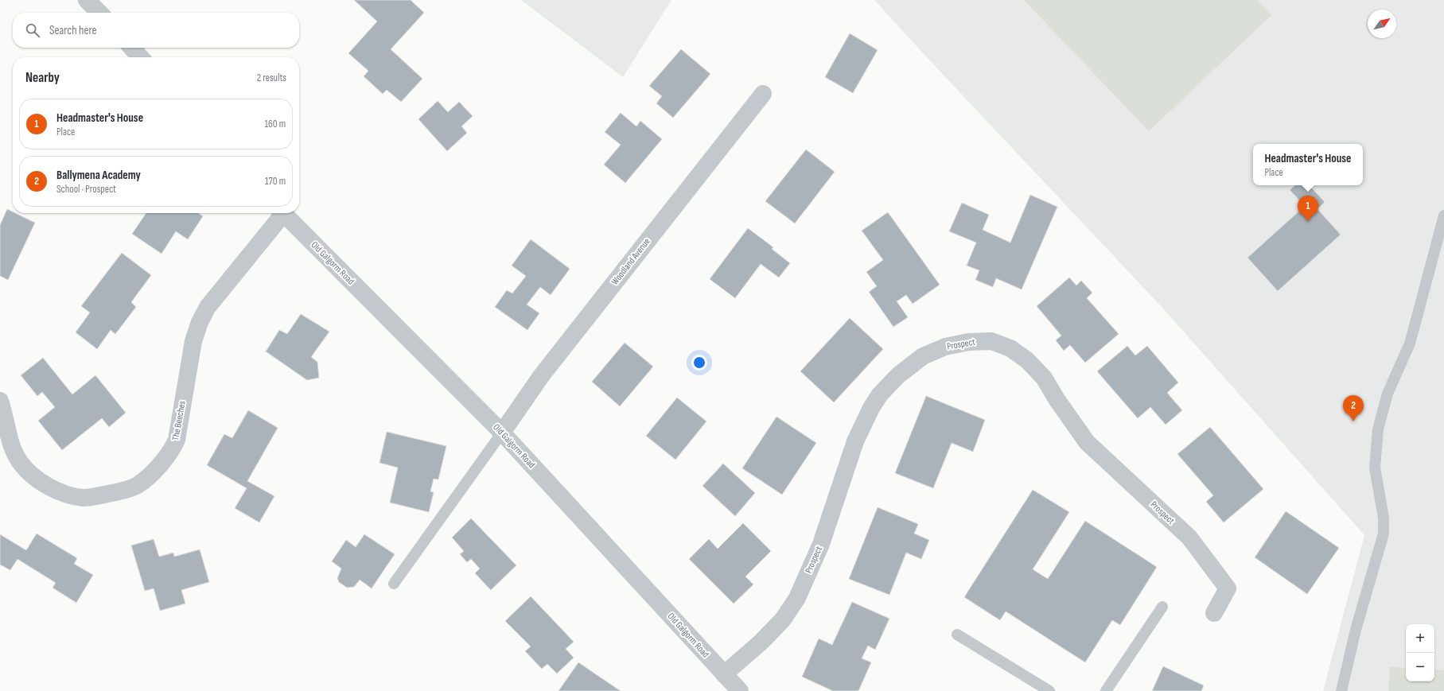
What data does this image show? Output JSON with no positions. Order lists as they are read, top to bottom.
{
  "streets": {
    "street": [
      "Woodland Avenue",
      "Old Galgorm Road",
      "Prospect",
      "The Beeches"
    ]
  },
  "crossings": [
    ["Woodland Avenue", "Old Galgorm Road"],
    ["Old Galgorm Road", "Prospect"]
  ],
  "north": "top right",
  "page": {
    "search": "Search here",
    "heading": ["Nearby", "2 results"],
    "list": [
      {
        "mark": "1",
        "name": "Headmaster's House",
        "note": "Place",
        "value": "160 m"
      },
      {
        "mark": "2",
        "name": "Ballymena Academy",
        "note": "School · Prospect",
        "value": "170 m"
      }
    ],
    "popup": ["Headmaster's House", "Place"],
    "pins": ["1", "2"],
    "map_buttons": ["+", "−"]
  }
}
